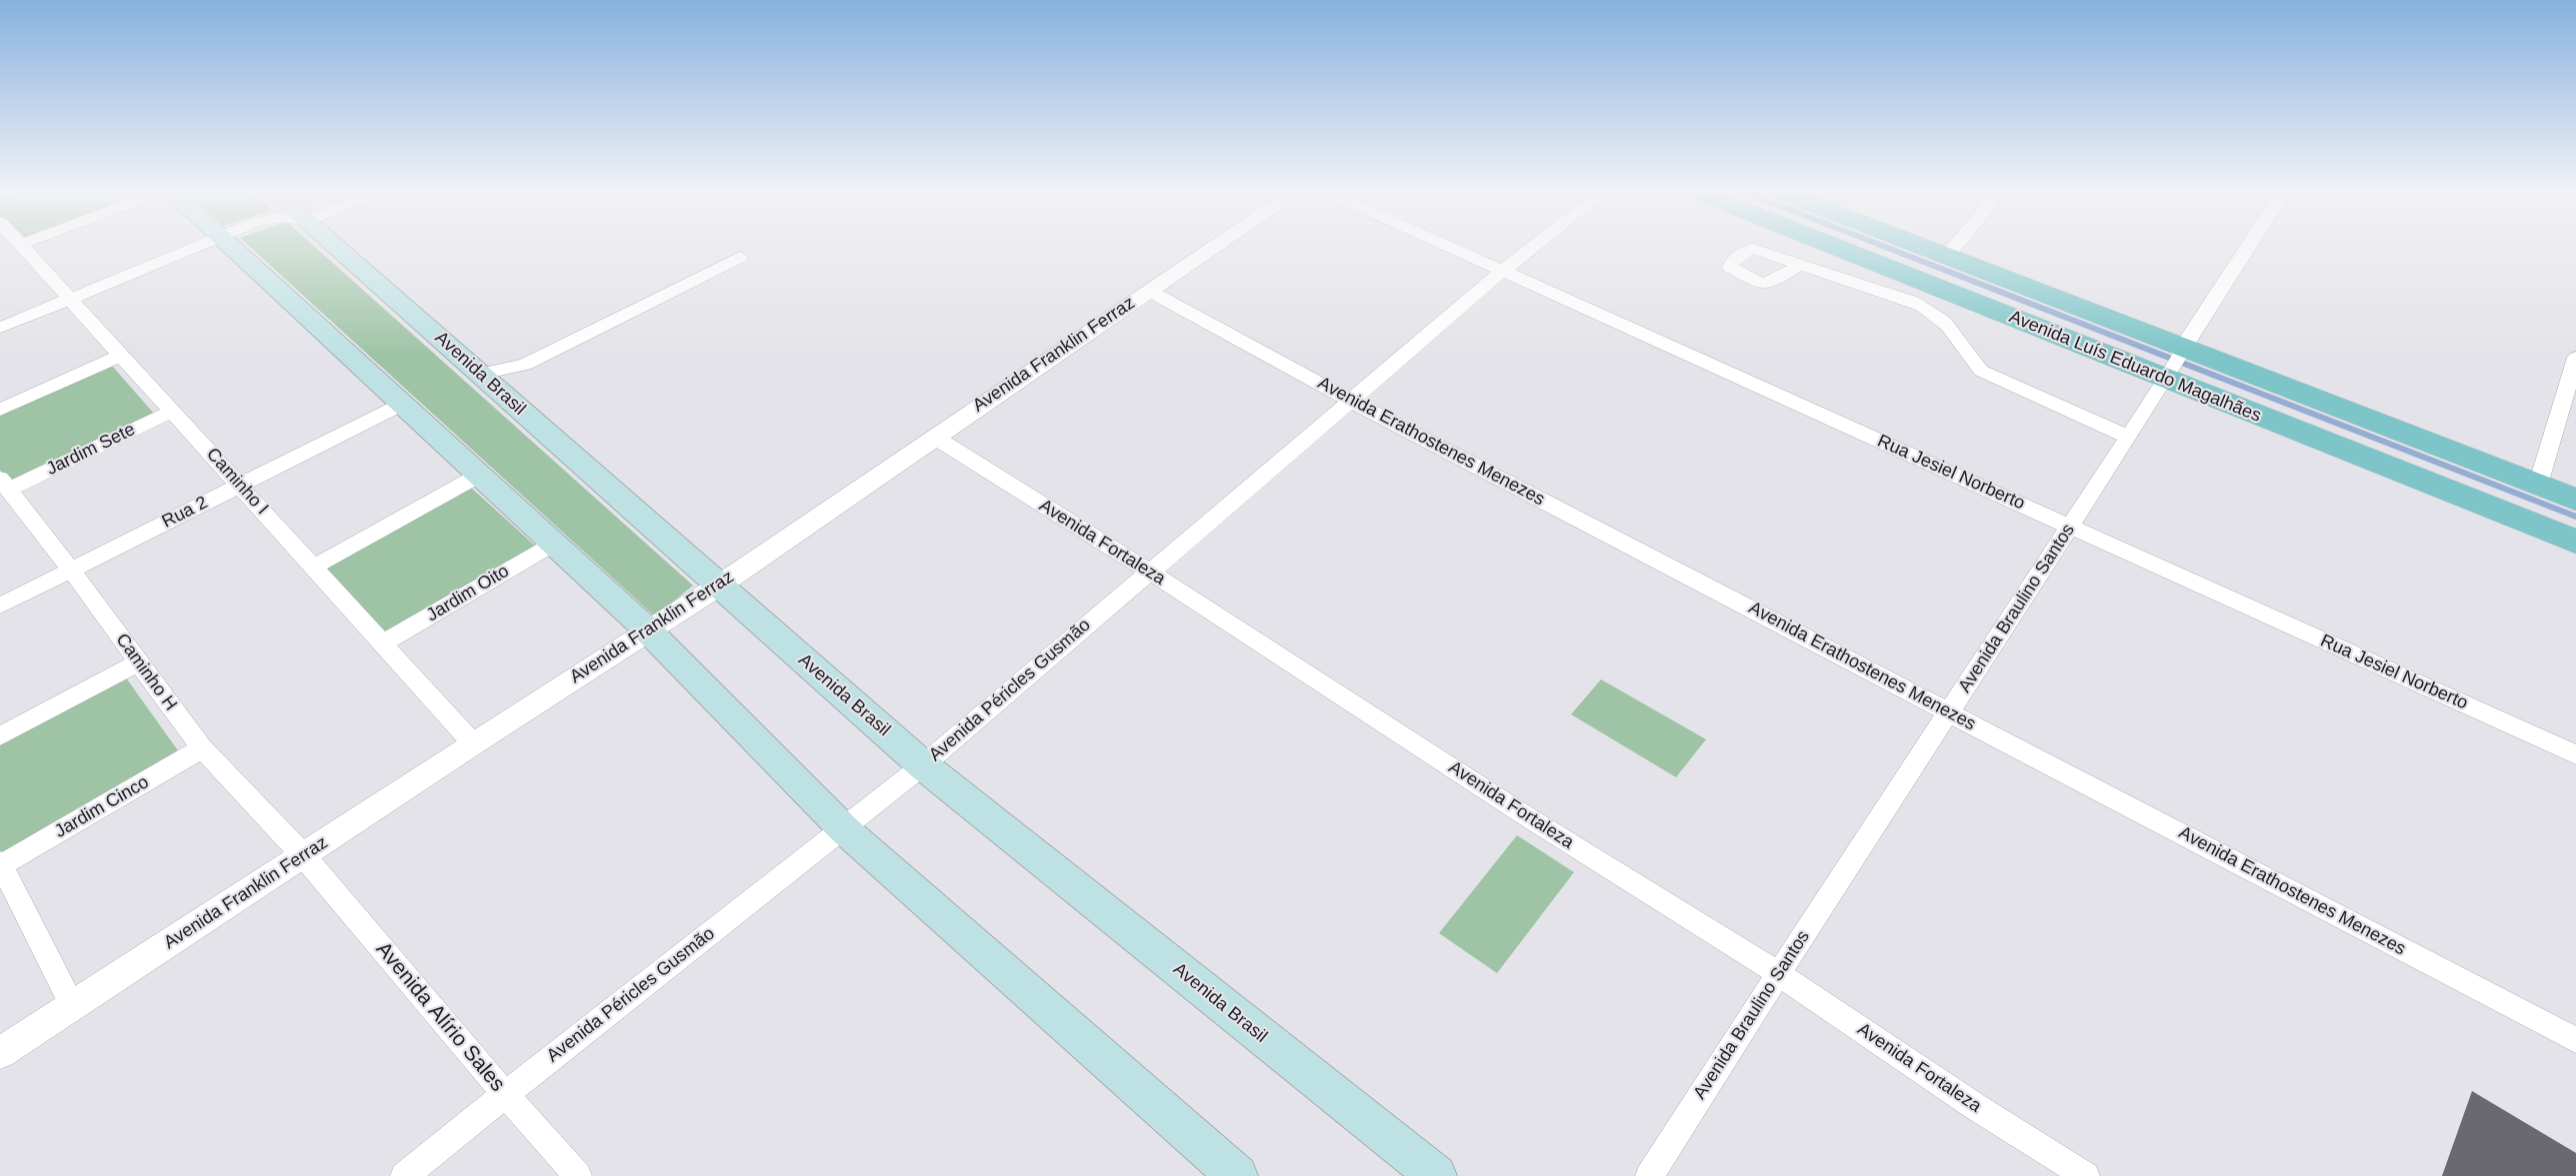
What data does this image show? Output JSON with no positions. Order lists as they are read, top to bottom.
{
  "streets": {
    "main road": ["Avenida Luís Eduardo Magalhães", "Avenida Brasil"],
    "street": [
      "Avenida Franklin Ferraz",
      "Avenida Erathostenes Menezes",
      "Jardim Sete",
      "Rua Jesiel Norberto",
      "Caminho I",
      "Rua 2",
      "Avenida Fortaleza",
      "Jardim Oito",
      "Avenida Braulino Santos",
      "Caminho H",
      "Avenida Péricles Gusmão",
      "Jardim Cinco",
      "Avenida Alírio Sales"
    ]
  },
  "crossings": [
    ["Avenida Franklin Ferraz", "Avenida Brasil"],
    ["Avenida Franklin Ferraz", "Avenida Erathostenes Menezes"],
    ["Avenida Franklin Ferraz", "Caminho I"],
    ["Avenida Franklin Ferraz", "Avenida Fortaleza"],
    ["Avenida Franklin Ferraz", "Caminho H"],
    ["Avenida Franklin Ferraz", "Avenida Alírio Sales"],
    ["Avenida Luís Eduardo Magalhães", "Avenida Braulino Santos"],
    ["Avenida Brasil", "Avenida Péricles Gusmão"],
    ["Avenida Erathostenes Menezes", "Avenida Braulino Santos"],
    ["Avenida Erathostenes Menezes", "Avenida Péricles Gusmão"],
    ["Jardim Sete", "Caminho I"],
    ["Jardim Sete", "Caminho H"],
    ["Rua Jesiel Norberto", "Avenida Braulino Santos"],
    ["Rua Jesiel Norberto", "Avenida Péricles Gusmão"],
    ["Caminho I", "Rua 2"],
    ["Caminho I", "Jardim Oito"],
    ["Rua 2", "Caminho H"],
    ["Avenida Fortaleza", "Avenida Braulino Santos"],
    ["Avenida Fortaleza", "Avenida Péricles Gusmão"],
    ["Caminho H", "Jardim Cinco"],
    ["Caminho H", "Avenida Alírio Sales"],
    ["Avenida Péricles Gusmão", "Avenida Alírio Sales"]
  ]
}
